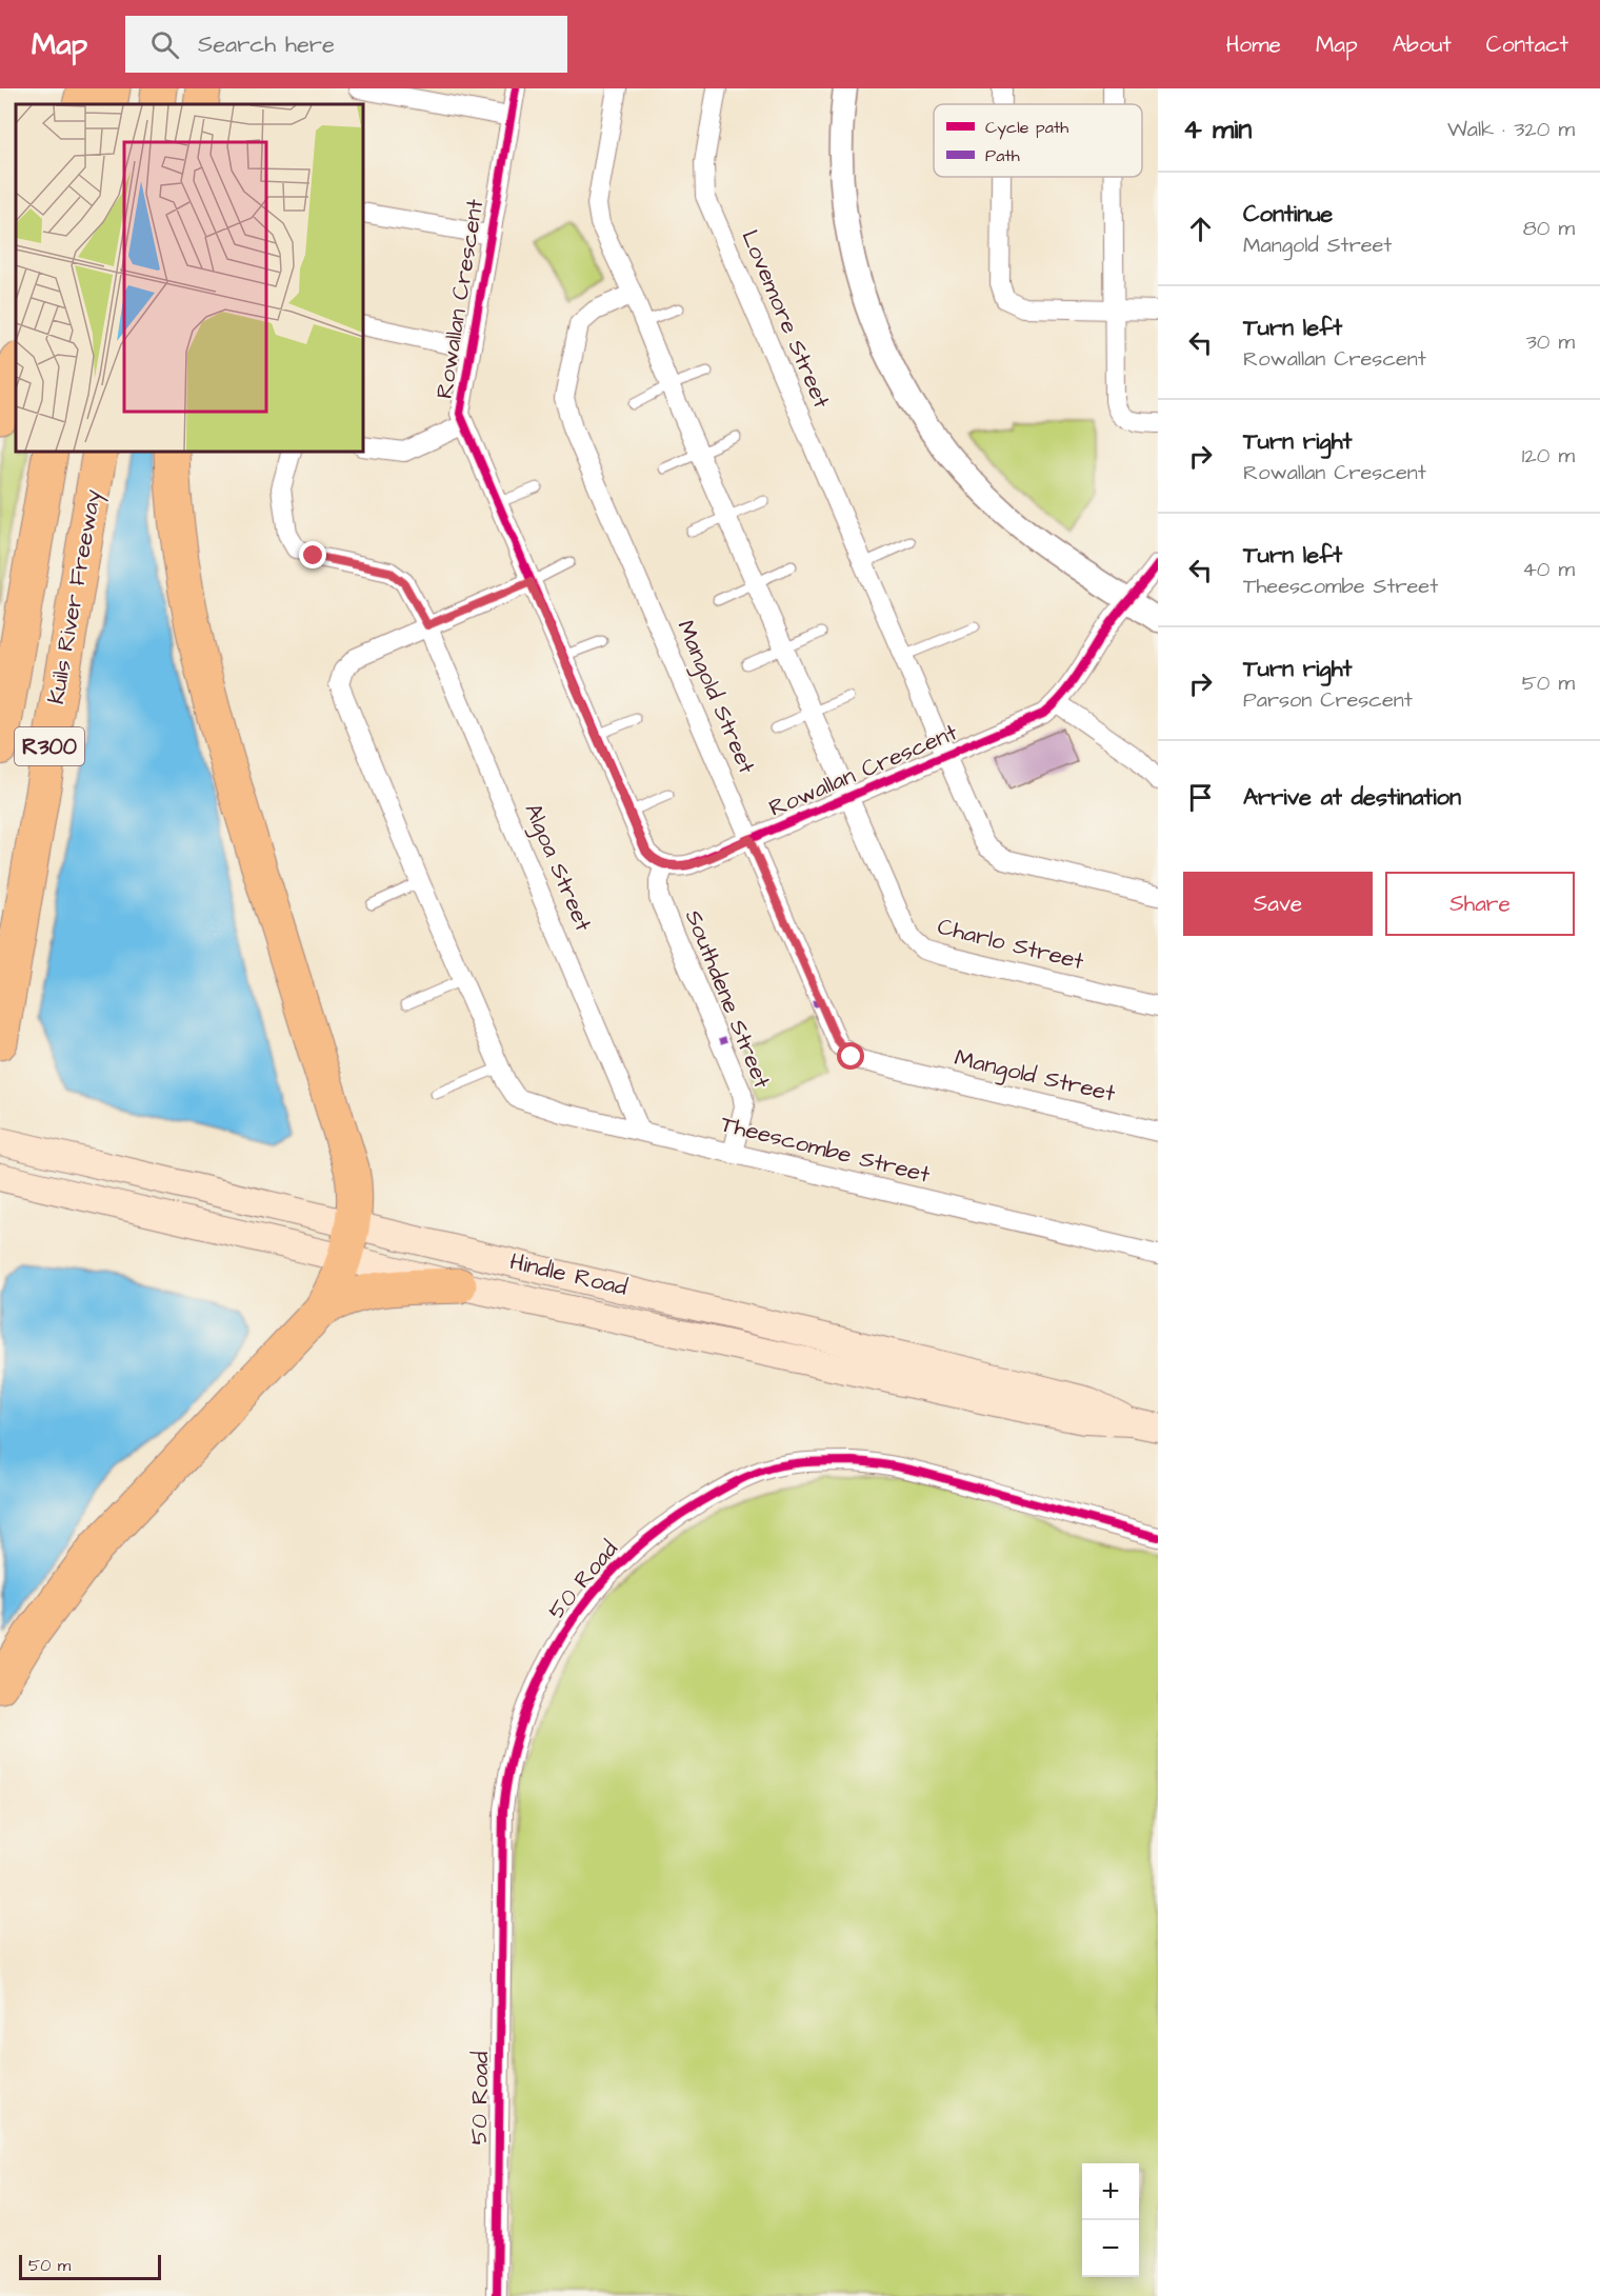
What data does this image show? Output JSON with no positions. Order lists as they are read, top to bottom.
{
  "streets": {
    "highway": ["Kuils River Freeway", "R300"],
    "main road": ["Hindle Road"],
    "street": [
      "Rowallan Crescent",
      "Lovemore Street",
      "Mangold Street",
      "Algoa Street",
      "Charlo Street",
      "Southdene Street",
      "Theescombe Street",
      "50 Road"
    ]
  },
  "crossings": [
    ["Rowallan Crescent", "Lovemore Street"],
    ["Rowallan Crescent", "Mangold Street"],
    ["Rowallan Crescent", "Charlo Street"],
    ["Rowallan Crescent", "Southdene Street"],
    ["Rowallan Crescent", "Theescombe Street"],
    ["Mangold Street", "Charlo Street"],
    ["Algoa Street", "Theescombe Street"],
    ["Southdene Street", "Theescombe Street"]
  ],
  "legend": ["Cycle path", "Path"],
  "scale_bar": "50 m",
  "page": {
    "header": "Map",
    "search": "Search here",
    "nav": [
      "Home",
      "Map",
      "About",
      "Contact"
    ],
    "heading": ["4 min", "Walk · 320 m"],
    "list": [
      ["Continue", "Mangold Street", "80 m"],
      ["Turn left", "Rowallan Crescent", "30 m"],
      ["Turn right", "Rowallan Crescent", "120 m"],
      ["Turn left", "Theescombe Street", "40 m"],
      ["Turn right", "Parson Crescent", "50 m"],
      "Arrive at destination"
    ],
    "buttons": ["Save", "Share"],
    "map_buttons": ["+", "−"],
    "scale": "50 m"
  }
}
